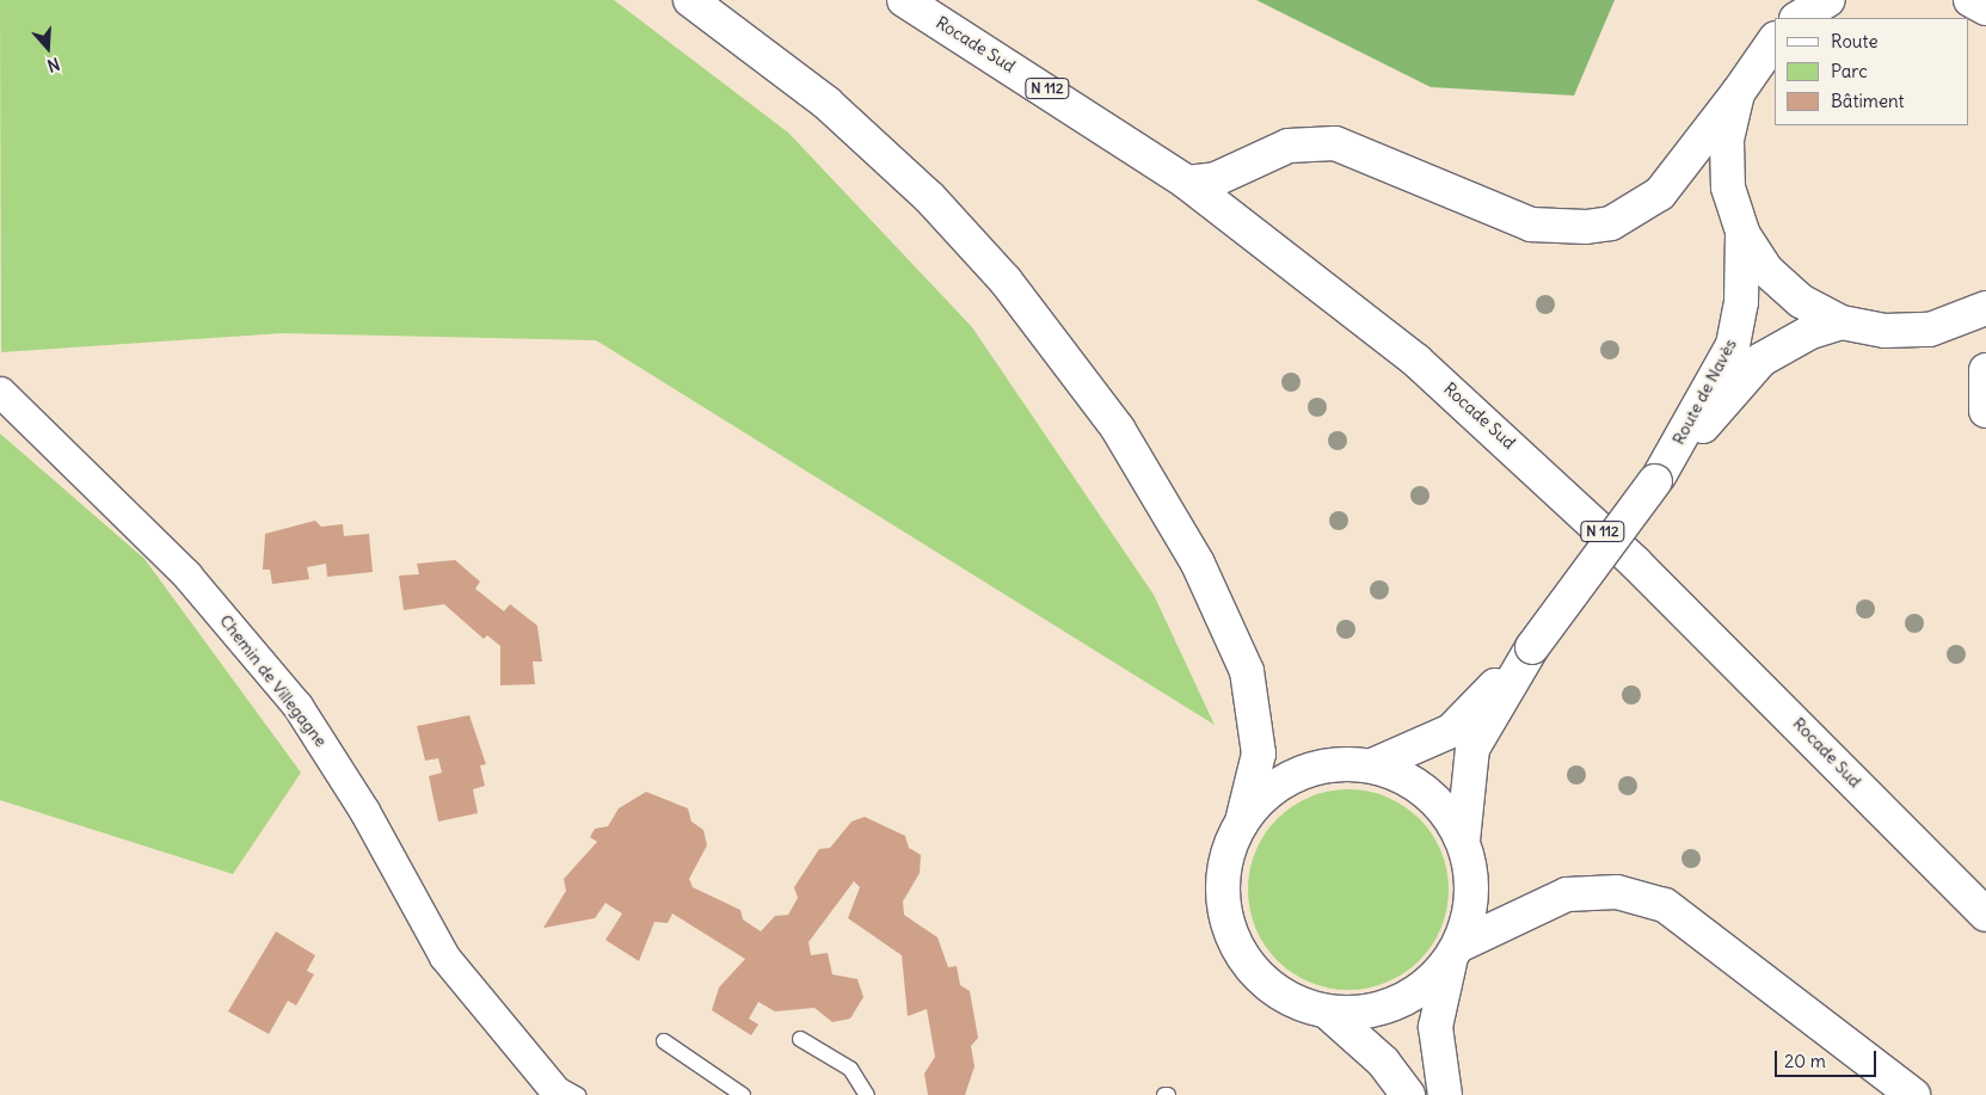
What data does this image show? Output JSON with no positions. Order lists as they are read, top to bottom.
{
  "streets": {
    "main road": ["Rocade Sud", "N 112", "Route de Navès"],
    "street": ["Chemin de Villegagne"]
  },
  "legend": ["Route", "Parc", "Bâtiment"],
  "scale_bar": "20 m",
  "north": "bottom"
}
